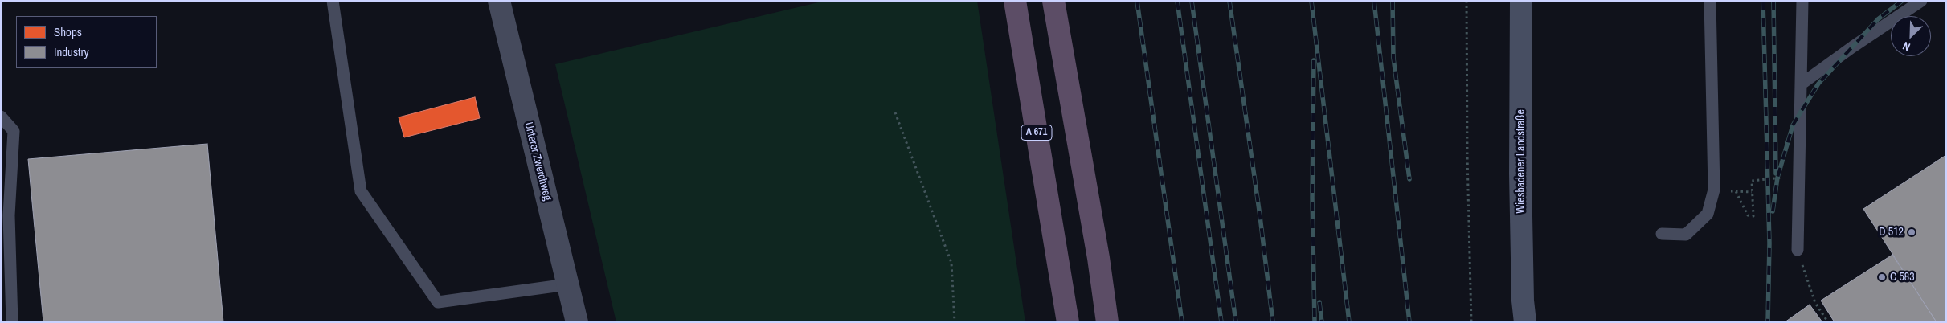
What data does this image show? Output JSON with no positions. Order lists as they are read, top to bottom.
{
  "streets": {
    "highway": ["A 671"],
    "main road": ["Wiesbadener Landstraße"],
    "street": ["Unterer Zwerchweg"]
  },
  "places": ["D 512", "C 583"],
  "legend": ["Shops", "Industry"],
  "north": "bottom left"
}
